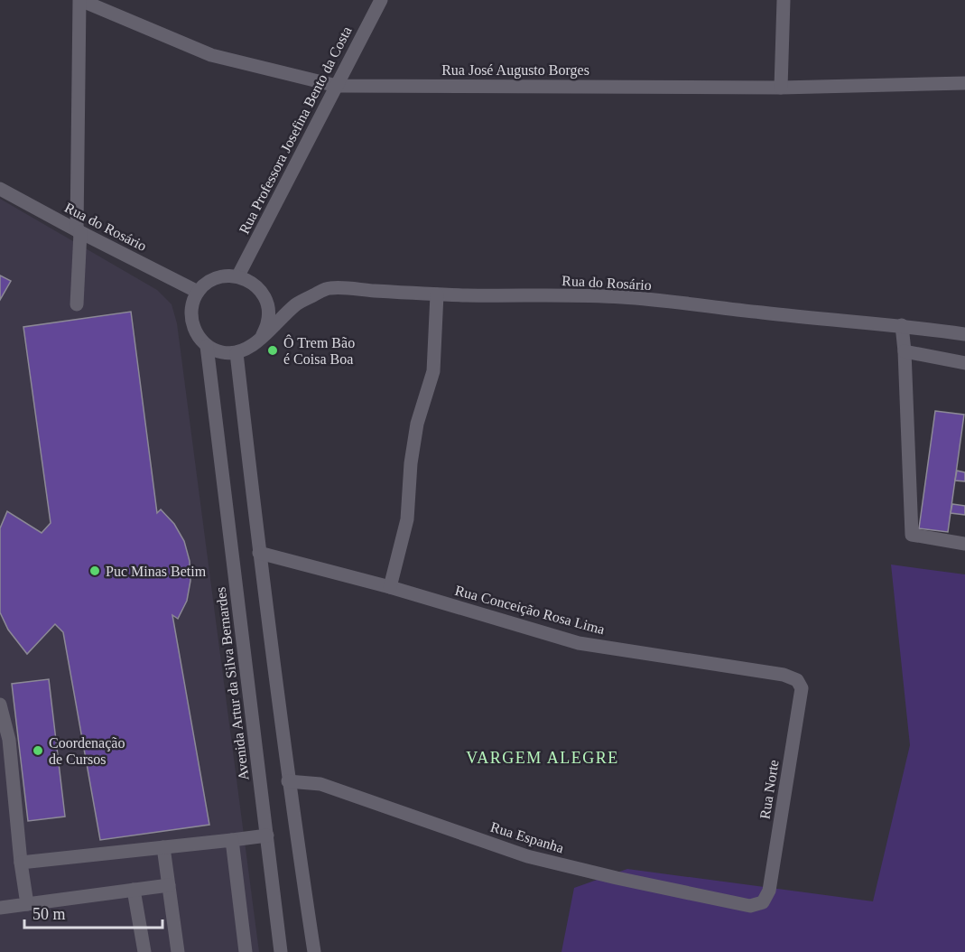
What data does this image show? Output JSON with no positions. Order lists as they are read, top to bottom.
{
  "streets": {
    "street": [
      "Rua José Augusto Borges",
      "Rua Professora Josefina Bento da Costa",
      "Rua do Rosário",
      "Rua Conceição Rosa Lima",
      "Avenida Artur da Silva Bernardes",
      "Rua Norte",
      "Rua Espanha"
    ]
  },
  "crossings": [
    ["Rua José Augusto Borges", "Rua Professora Josefina Bento da Costa"],
    ["Rua Professora Josefina Bento da Costa", "Rua do Rosário"],
    ["Rua Professora Josefina Bento da Costa", "Avenida Artur da Silva Bernardes"],
    ["Rua do Rosário", "Avenida Artur da Silva Bernardes"],
    ["Rua Conceição Rosa Lima", "Rua Norte"],
    ["Rua Norte", "Rua Espanha"]
  ],
  "districts": ["VARGEM ALEGRE"],
  "places": ["Ô Trem Bão é Coisa Boa", "Puc Minas Betim", "Coordenação de Cursos"],
  "scale_bar": "50 m"
}
